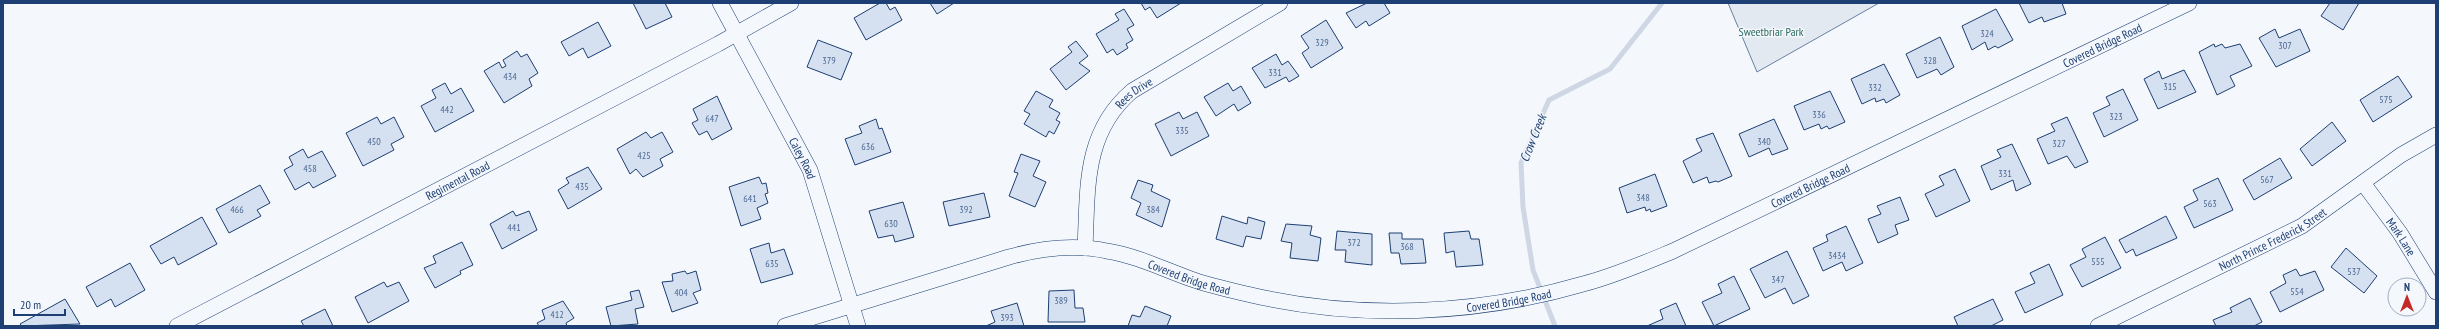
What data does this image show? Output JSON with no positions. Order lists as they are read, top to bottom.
{
  "streets": {
    "street": [
      "Covered Bridge Road",
      "Rees Drive",
      "Caley Road",
      "Regimental Road",
      "Mark Lane",
      "North Prince Frederick Street"
    ]
  },
  "crossings": [
    ["Covered Bridge Road", "Rees Drive"],
    ["Covered Bridge Road", "Caley Road"],
    ["Caley Road", "Regimental Road"],
    ["Mark Lane", "North Prince Frederick Street"]
  ],
  "water": ["Crow Creek"],
  "parks": ["Sweetbriar Park"],
  "house_numbers": [
    "324",
    "329",
    "307",
    "379",
    "328",
    "331",
    "434",
    "315",
    "332",
    "575",
    "442",
    "336",
    "323",
    "647",
    "335",
    "450",
    "340",
    "327",
    "636",
    "425",
    "458",
    "331",
    "567",
    "435",
    "348",
    "641",
    "563",
    "466",
    "392",
    "384",
    "630",
    "441",
    "372",
    "368",
    "3434",
    "555",
    "635",
    "537",
    "347",
    "554",
    "404",
    "389",
    "412",
    "393"
  ],
  "scale_bar": "20 m",
  "north": "top"
}
